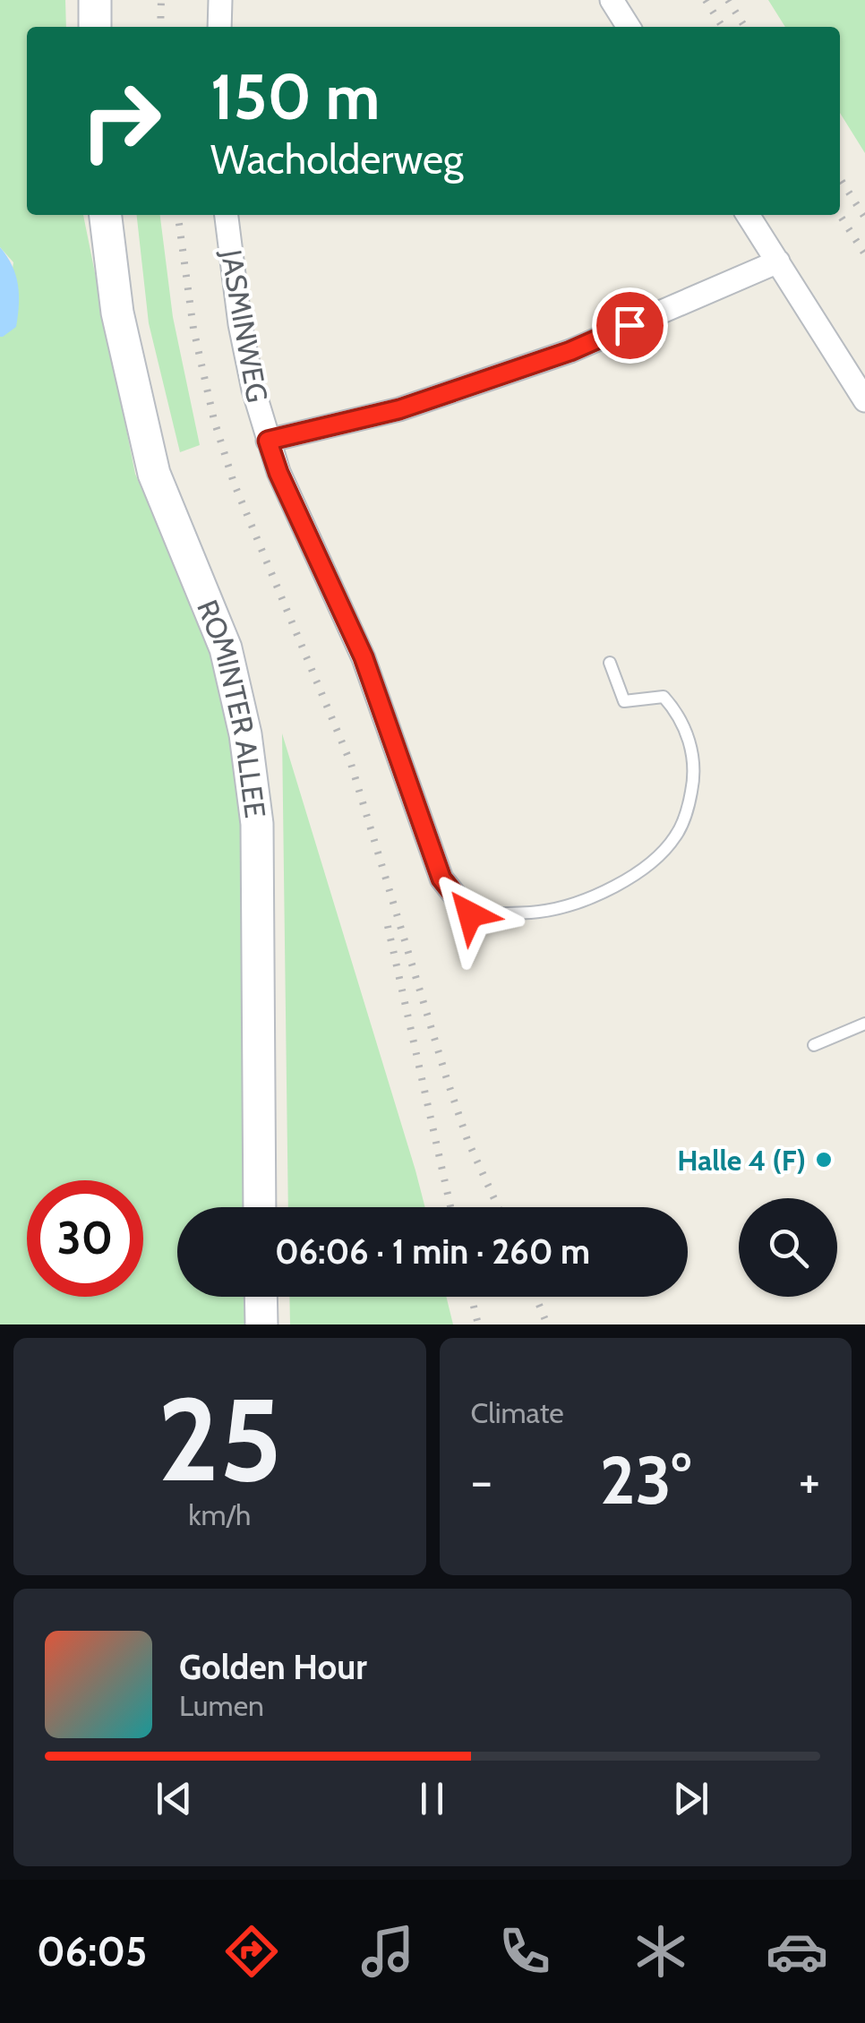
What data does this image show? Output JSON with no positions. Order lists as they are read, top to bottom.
{
  "streets": {
    "street": ["JASMINWEG", "ROMINTER ALLEE"]
  },
  "places": ["Halle 4 (F)"],
  "page": {
    "turn": ["150 m", "Wacholderweg"],
    "limit": "30",
    "trip": "06:06 · 1 min · 260 m",
    "tile": [
      ["25", "km/h"],
      "Climate"
    ],
    "heat": ["−", "23°", "+"],
    "song": ["Golden Hour", "Lumen"],
    "tabs": "06:05"
  }
}
